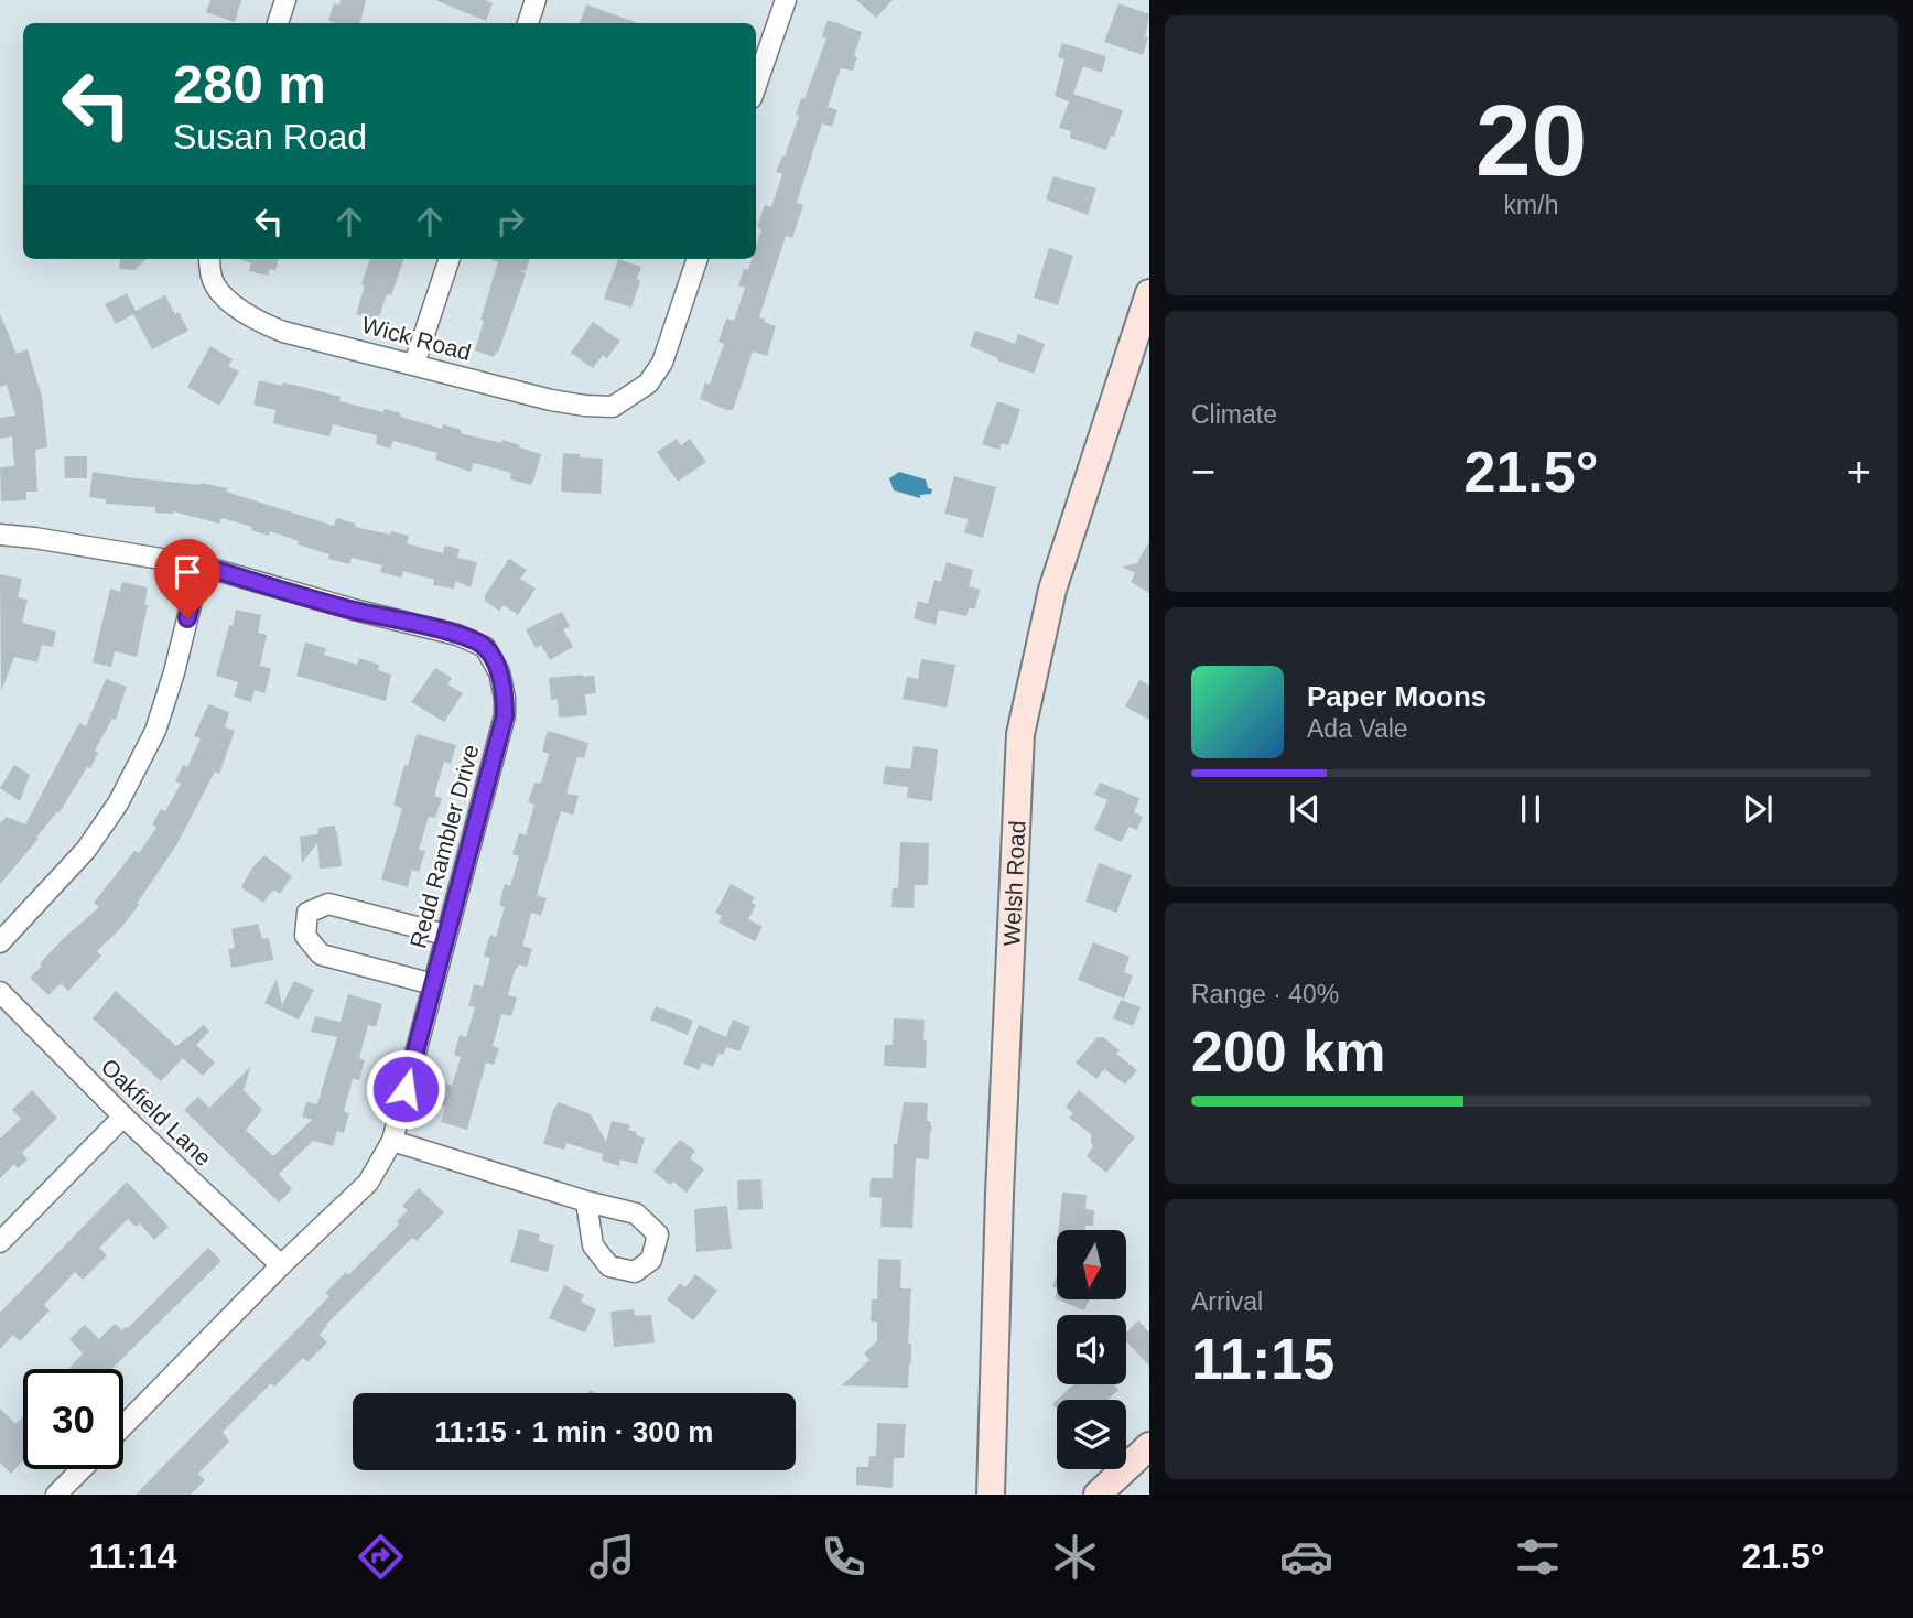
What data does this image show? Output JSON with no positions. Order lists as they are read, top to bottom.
{
  "streets": {
    "main road": ["Welsh Road"],
    "street": ["Wick Road", "Redd Rambler Drive", "Oakfield Lane"]
  },
  "crossings": [
    ["Redd Rambler Drive", "Oakfield Lane"]
  ],
  "north": "bottom",
  "page": {
    "tile": [
      ["20", "km/h"],
      "Climate",
      ["Range · 40%", "200 km"],
      ["Arrival", "11:15"]
    ],
    "turn": ["280 m", "Susan Road"],
    "heat": ["−", "21.5°", "+"],
    "song": ["Paper Moons", "Ada Vale"],
    "limit": "30",
    "trip": "11:15 · 1 min · 300 m",
    "tabs": ["11:14", "21.5°"]
  }
}
